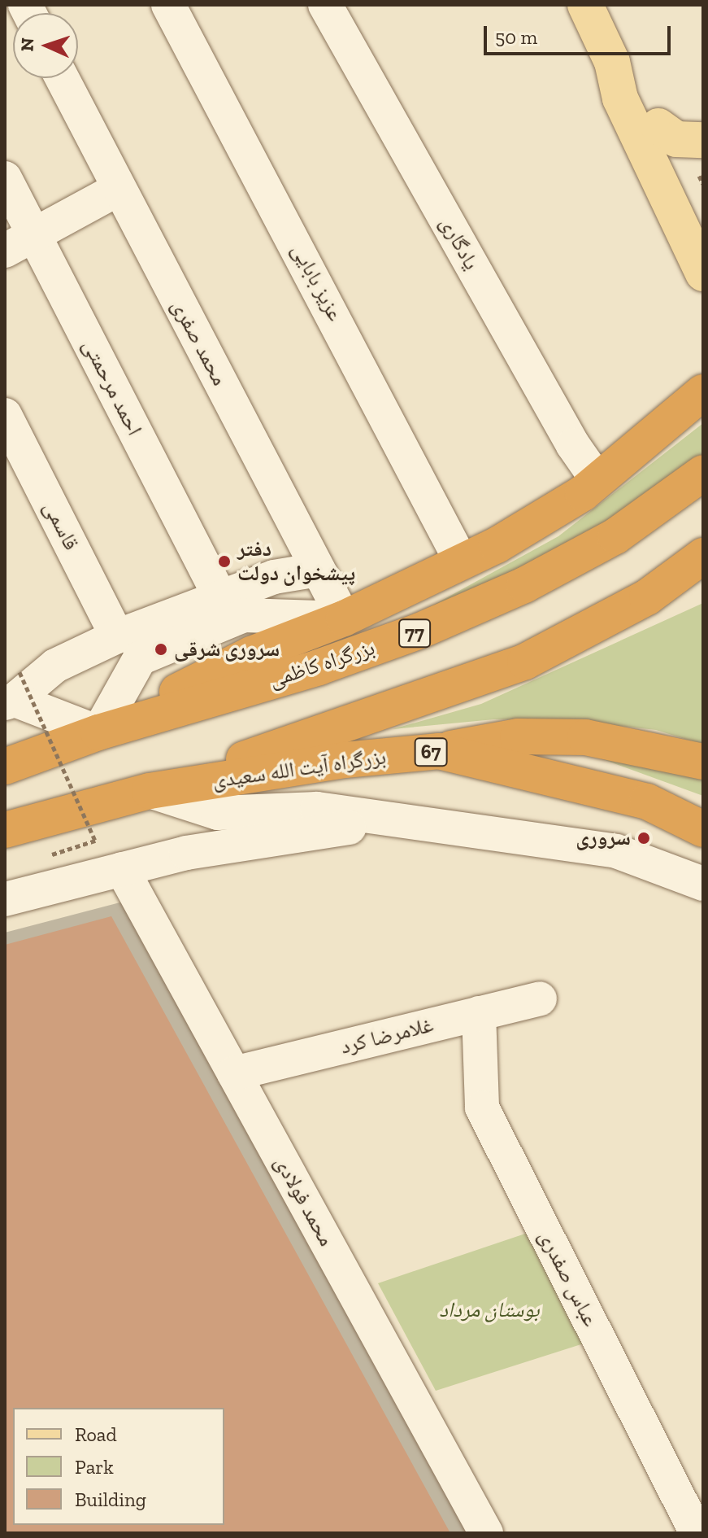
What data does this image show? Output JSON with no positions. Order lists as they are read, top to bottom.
{
  "streets": {
    "highway": [
      "77",
      "بزرگراه کاظمی",
      "67",
      "بزرگراه آیت الله سعیدی"
    ],
    "street": [
      "یادگاری",
      "عزیز بابایی",
      "محمد صفری",
      "احمد مرحمتی",
      "قاسمی",
      "غلامرضا کرد",
      "محمد فولادی",
      "عباس صفدری"
    ]
  },
  "crossings": [
    ["غلامرضا کرد", "محمد فولادی"],
    ["غلامرضا کرد", "عباس صفدری"]
  ],
  "parks": ["بوستان مرداد"],
  "places": ["دفتر پیشخوان دولت", "سروری شرقی", "سروری"],
  "legend": ["Road", "Park", "Building"],
  "scale_bar": "50 m",
  "north": "left"
}
